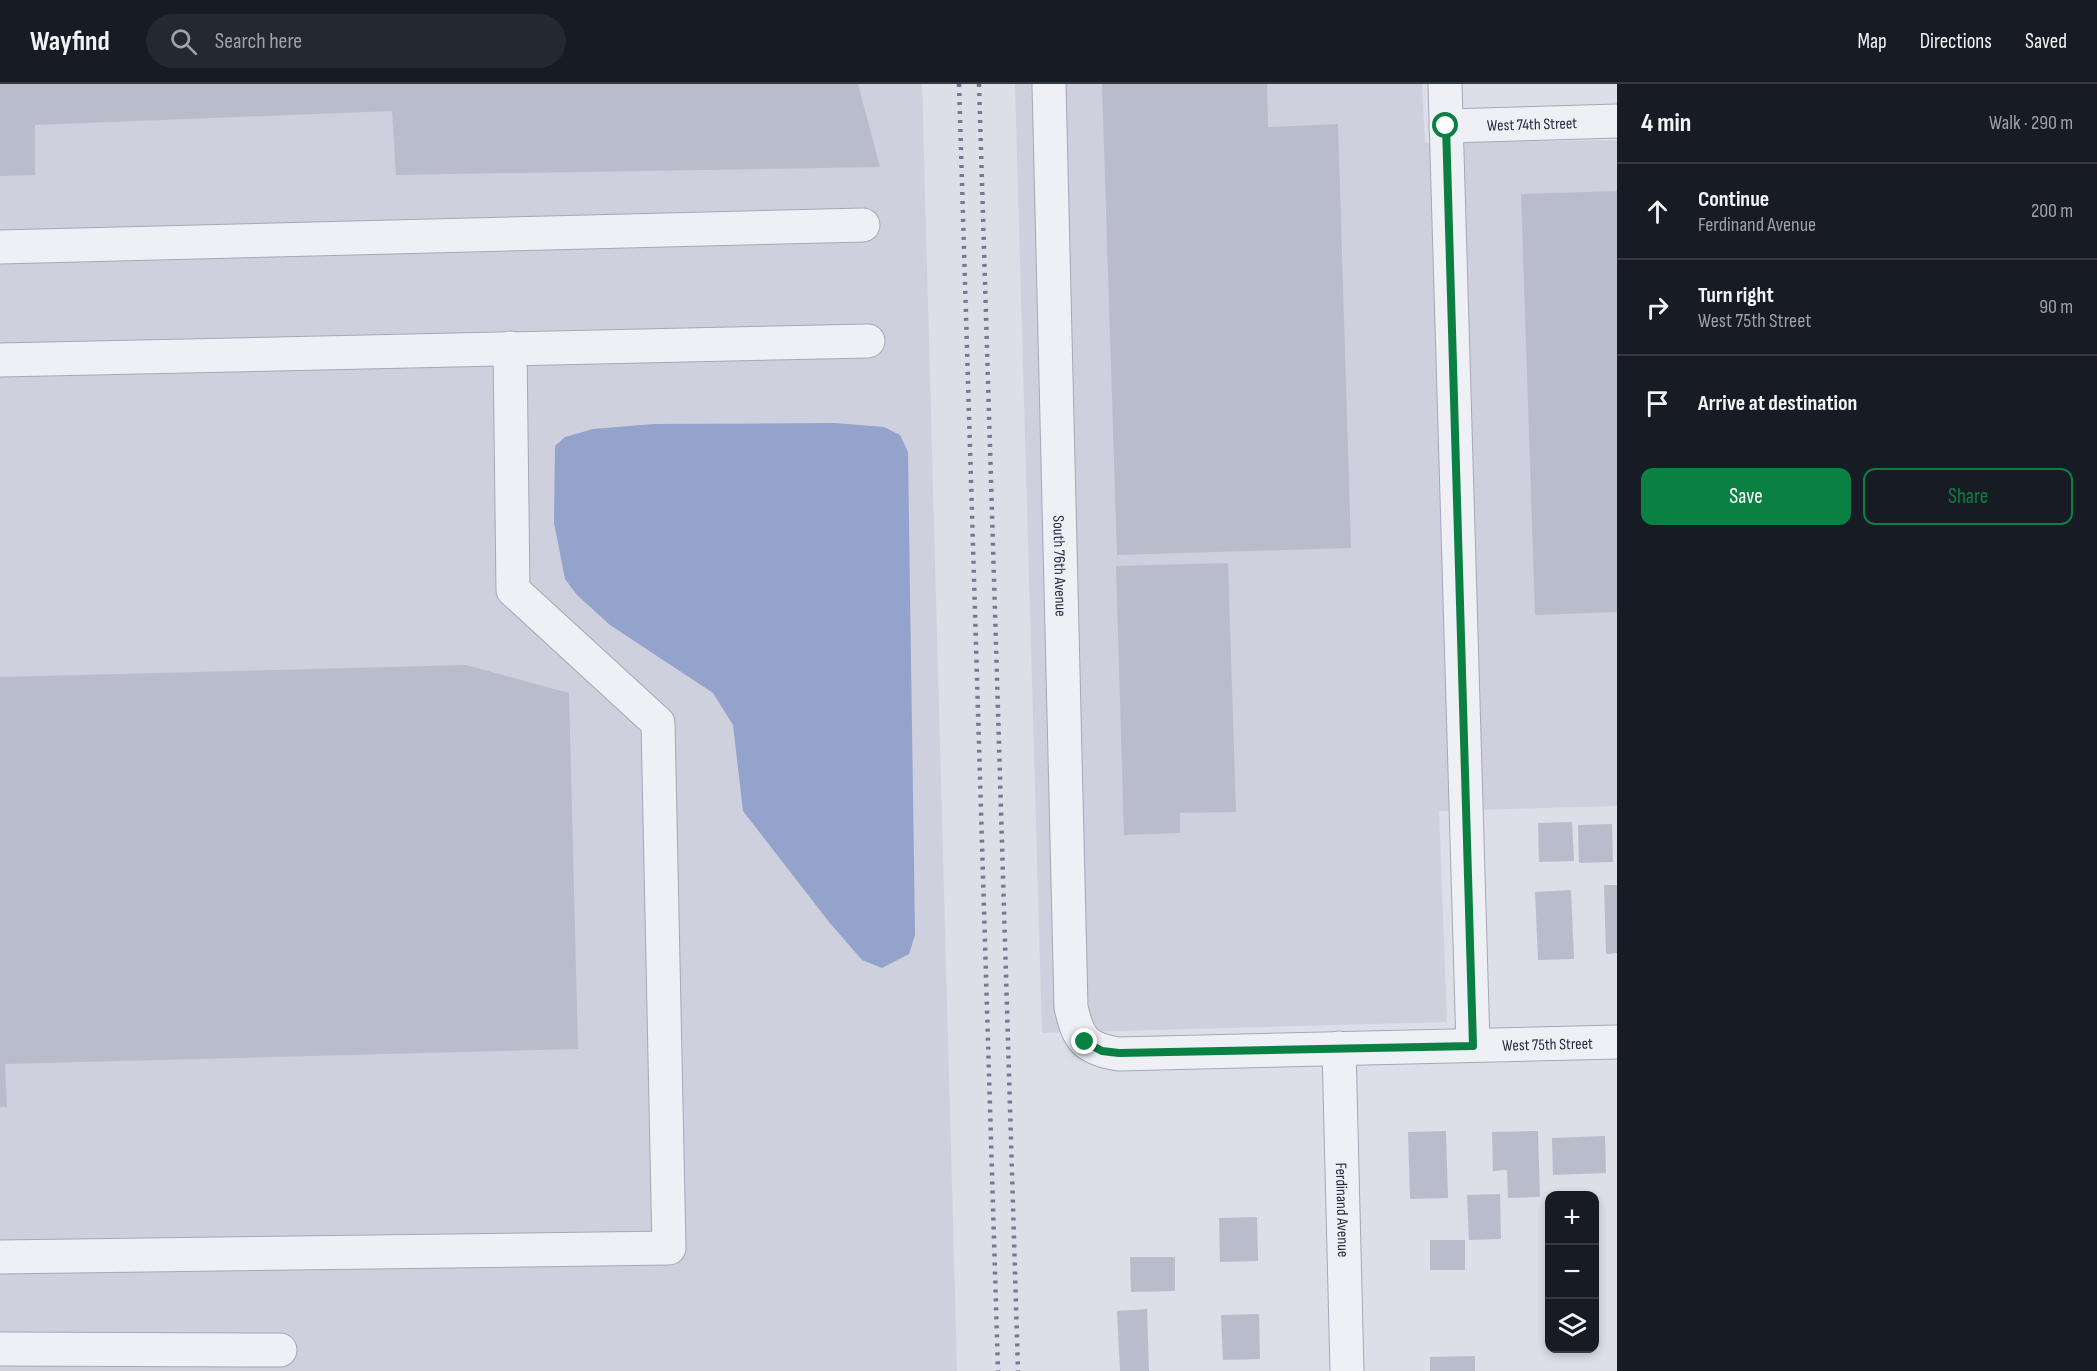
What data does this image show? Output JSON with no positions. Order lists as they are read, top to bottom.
{
  "streets": {
    "street": [
      "West 74th Street",
      "South 76th Avenue",
      "West 75th Street",
      "Ferdinand Avenue"
    ]
  },
  "crossings": [
    ["South 76th Avenue", "West 75th Street"],
    ["West 75th Street", "Ferdinand Avenue"]
  ],
  "page": {
    "header": "Wayfind",
    "search": "Search here",
    "nav": ["Map", "Directions", "Saved"],
    "heading": ["4 min", "Walk · 290 m"],
    "list": [
      ["Continue", "Ferdinand Avenue", "200 m"],
      ["Turn right", "West 75th Street", "90 m"],
      "Arrive at destination"
    ],
    "buttons": ["Save", "Share"],
    "map_buttons": ["+", "−"]
  }
}
